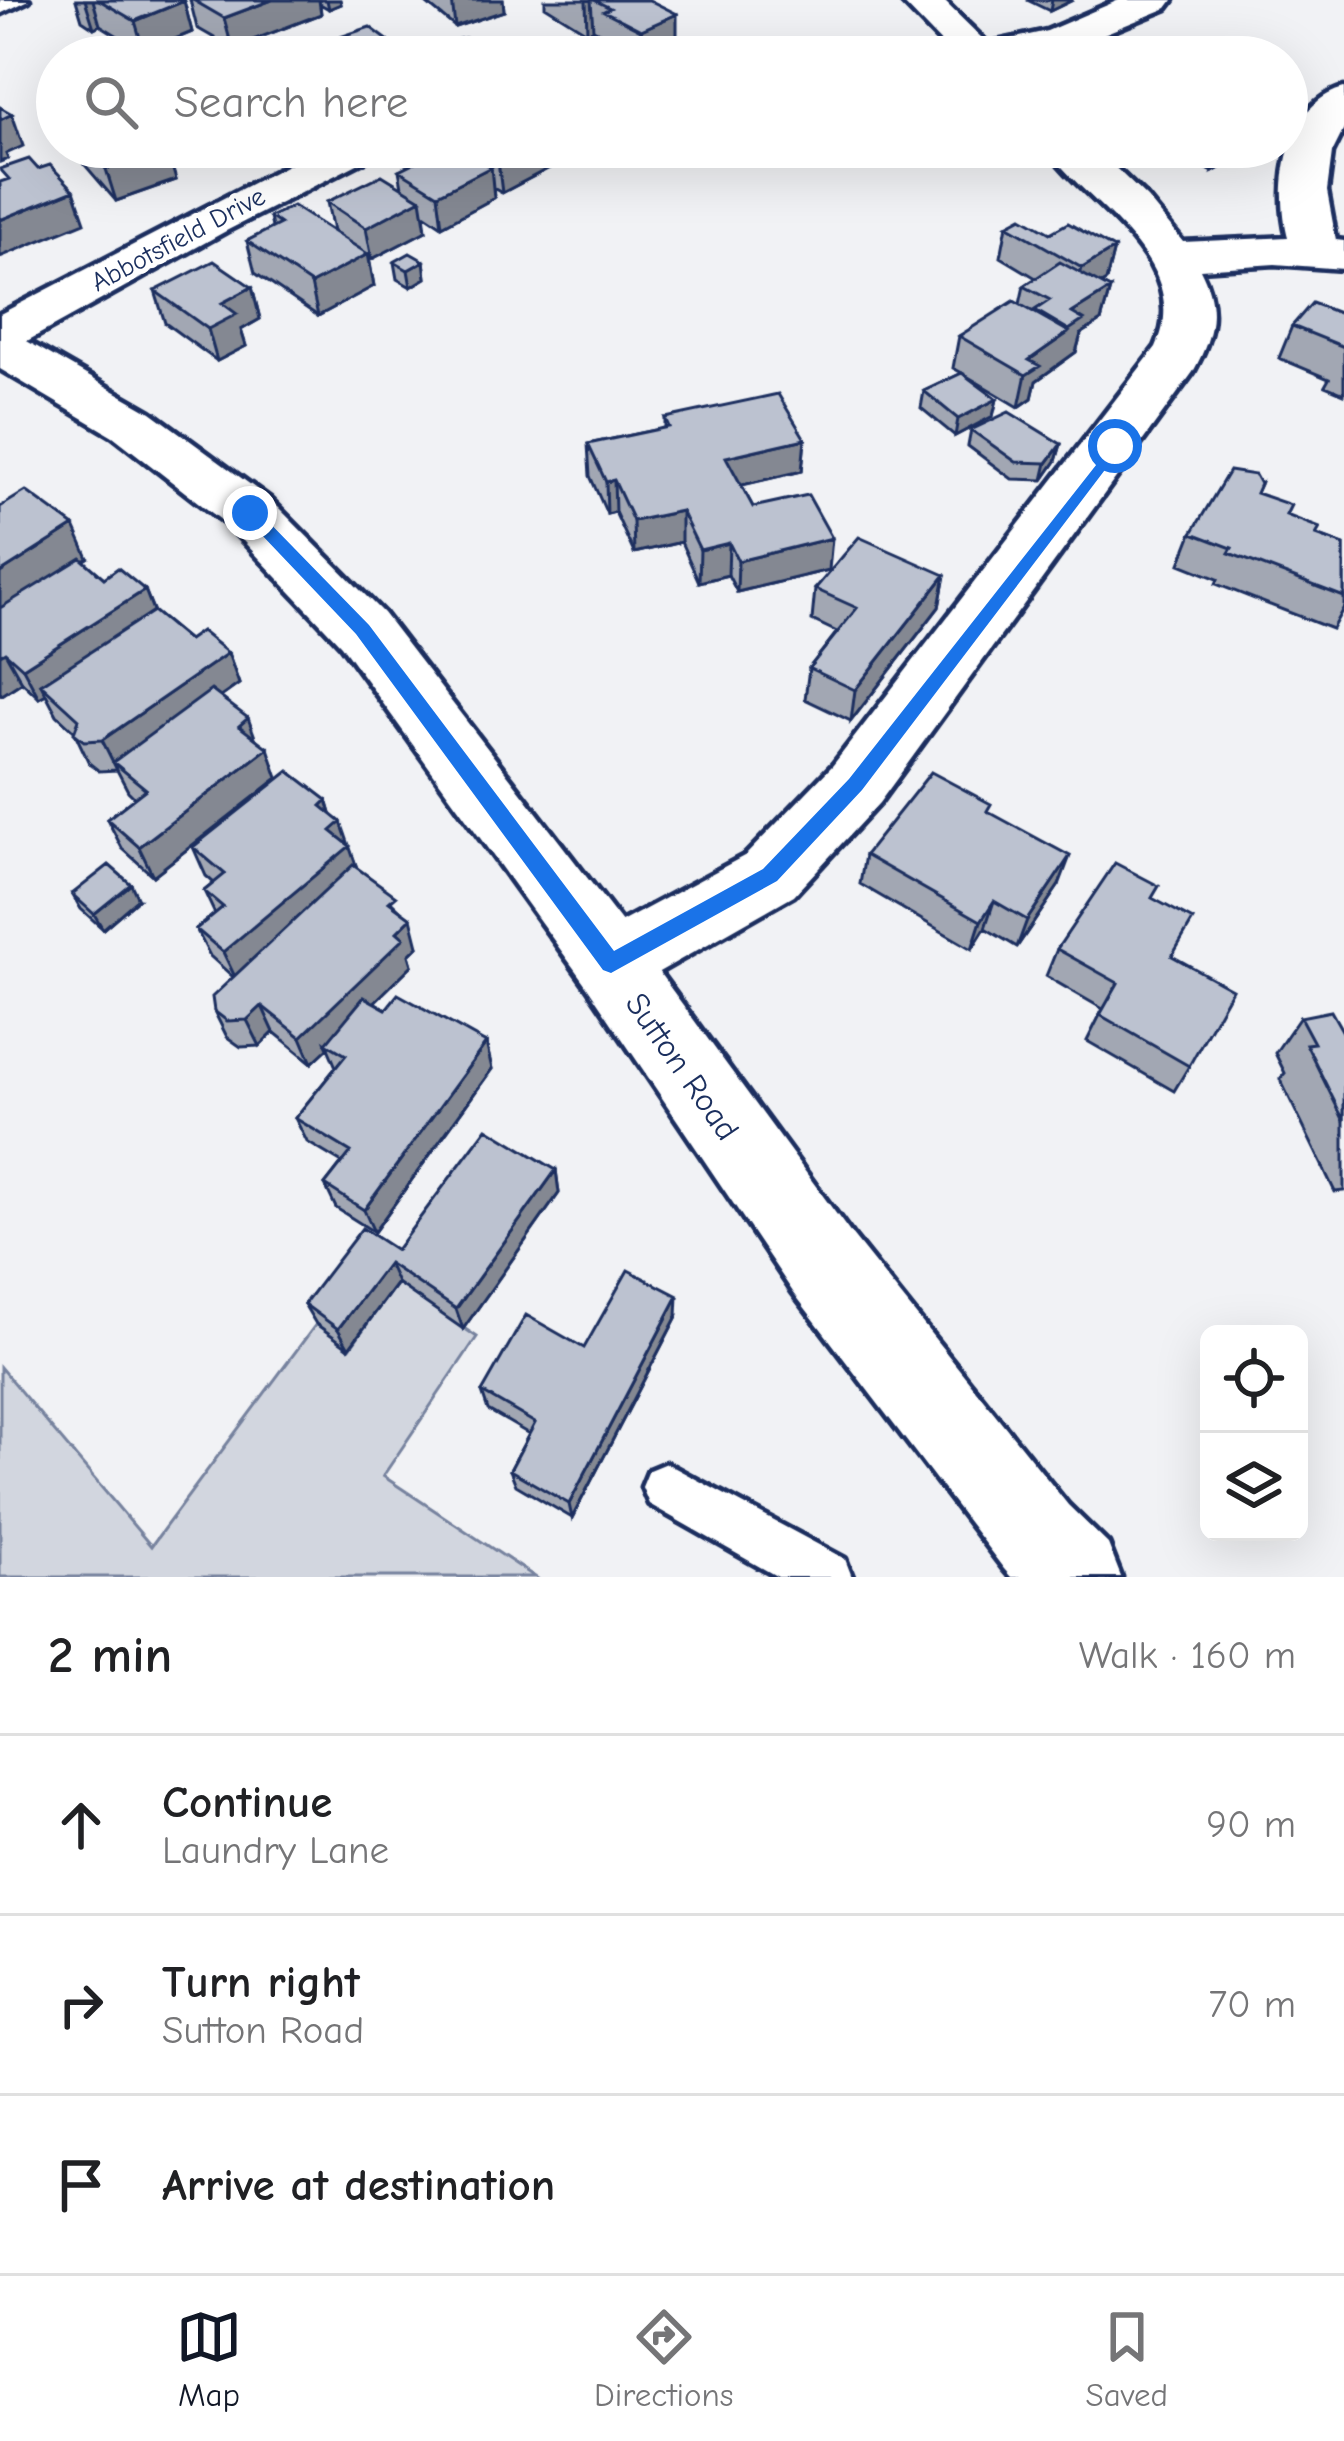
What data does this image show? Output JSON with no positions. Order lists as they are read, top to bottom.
{
  "streets": {
    "street": ["Abbotsfield Drive", "Sutton Road"]
  },
  "page": {
    "search": "Search here",
    "heading": ["2 min", "Walk · 160 m"],
    "list": [
      ["Continue", "Laundry Lane", "90 m"],
      ["Turn right", "Sutton Road", "70 m"],
      "Arrive at destination"
    ],
    "nav": ["Map", "Directions", "Saved"]
  }
}
